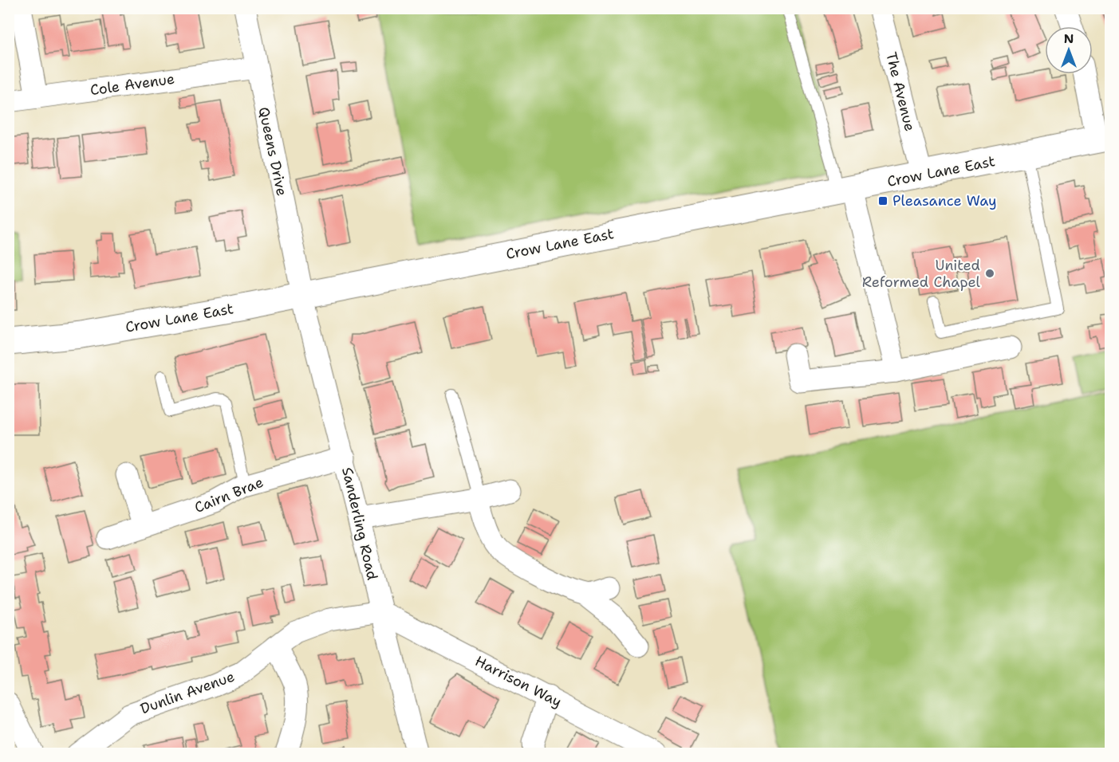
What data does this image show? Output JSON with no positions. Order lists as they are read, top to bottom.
{
  "streets": {
    "main road": ["Crow Lane East"],
    "street": [
      "Cole Avenue",
      "The Avenue",
      "Queens Drive",
      "Cairn Brae",
      "Sanderling Road",
      "Harrison Way",
      "Dunlin Avenue"
    ]
  },
  "crossings": [
    ["Cole Avenue", "Queens Drive"],
    ["The Avenue", "Crow Lane East"],
    ["Queens Drive", "Crow Lane East"],
    ["Queens Drive", "Sanderling Road"],
    ["Crow Lane East", "Sanderling Road"],
    ["Cairn Brae", "Sanderling Road"],
    ["Sanderling Road", "Harrison Way"],
    ["Sanderling Road", "Dunlin Avenue"],
    ["Harrison Way", "Dunlin Avenue"]
  ],
  "places": {
    "transit": ["Pleasance Way"],
    "other": ["United Reformed Chapel"]
  },
  "north": "top"
}
